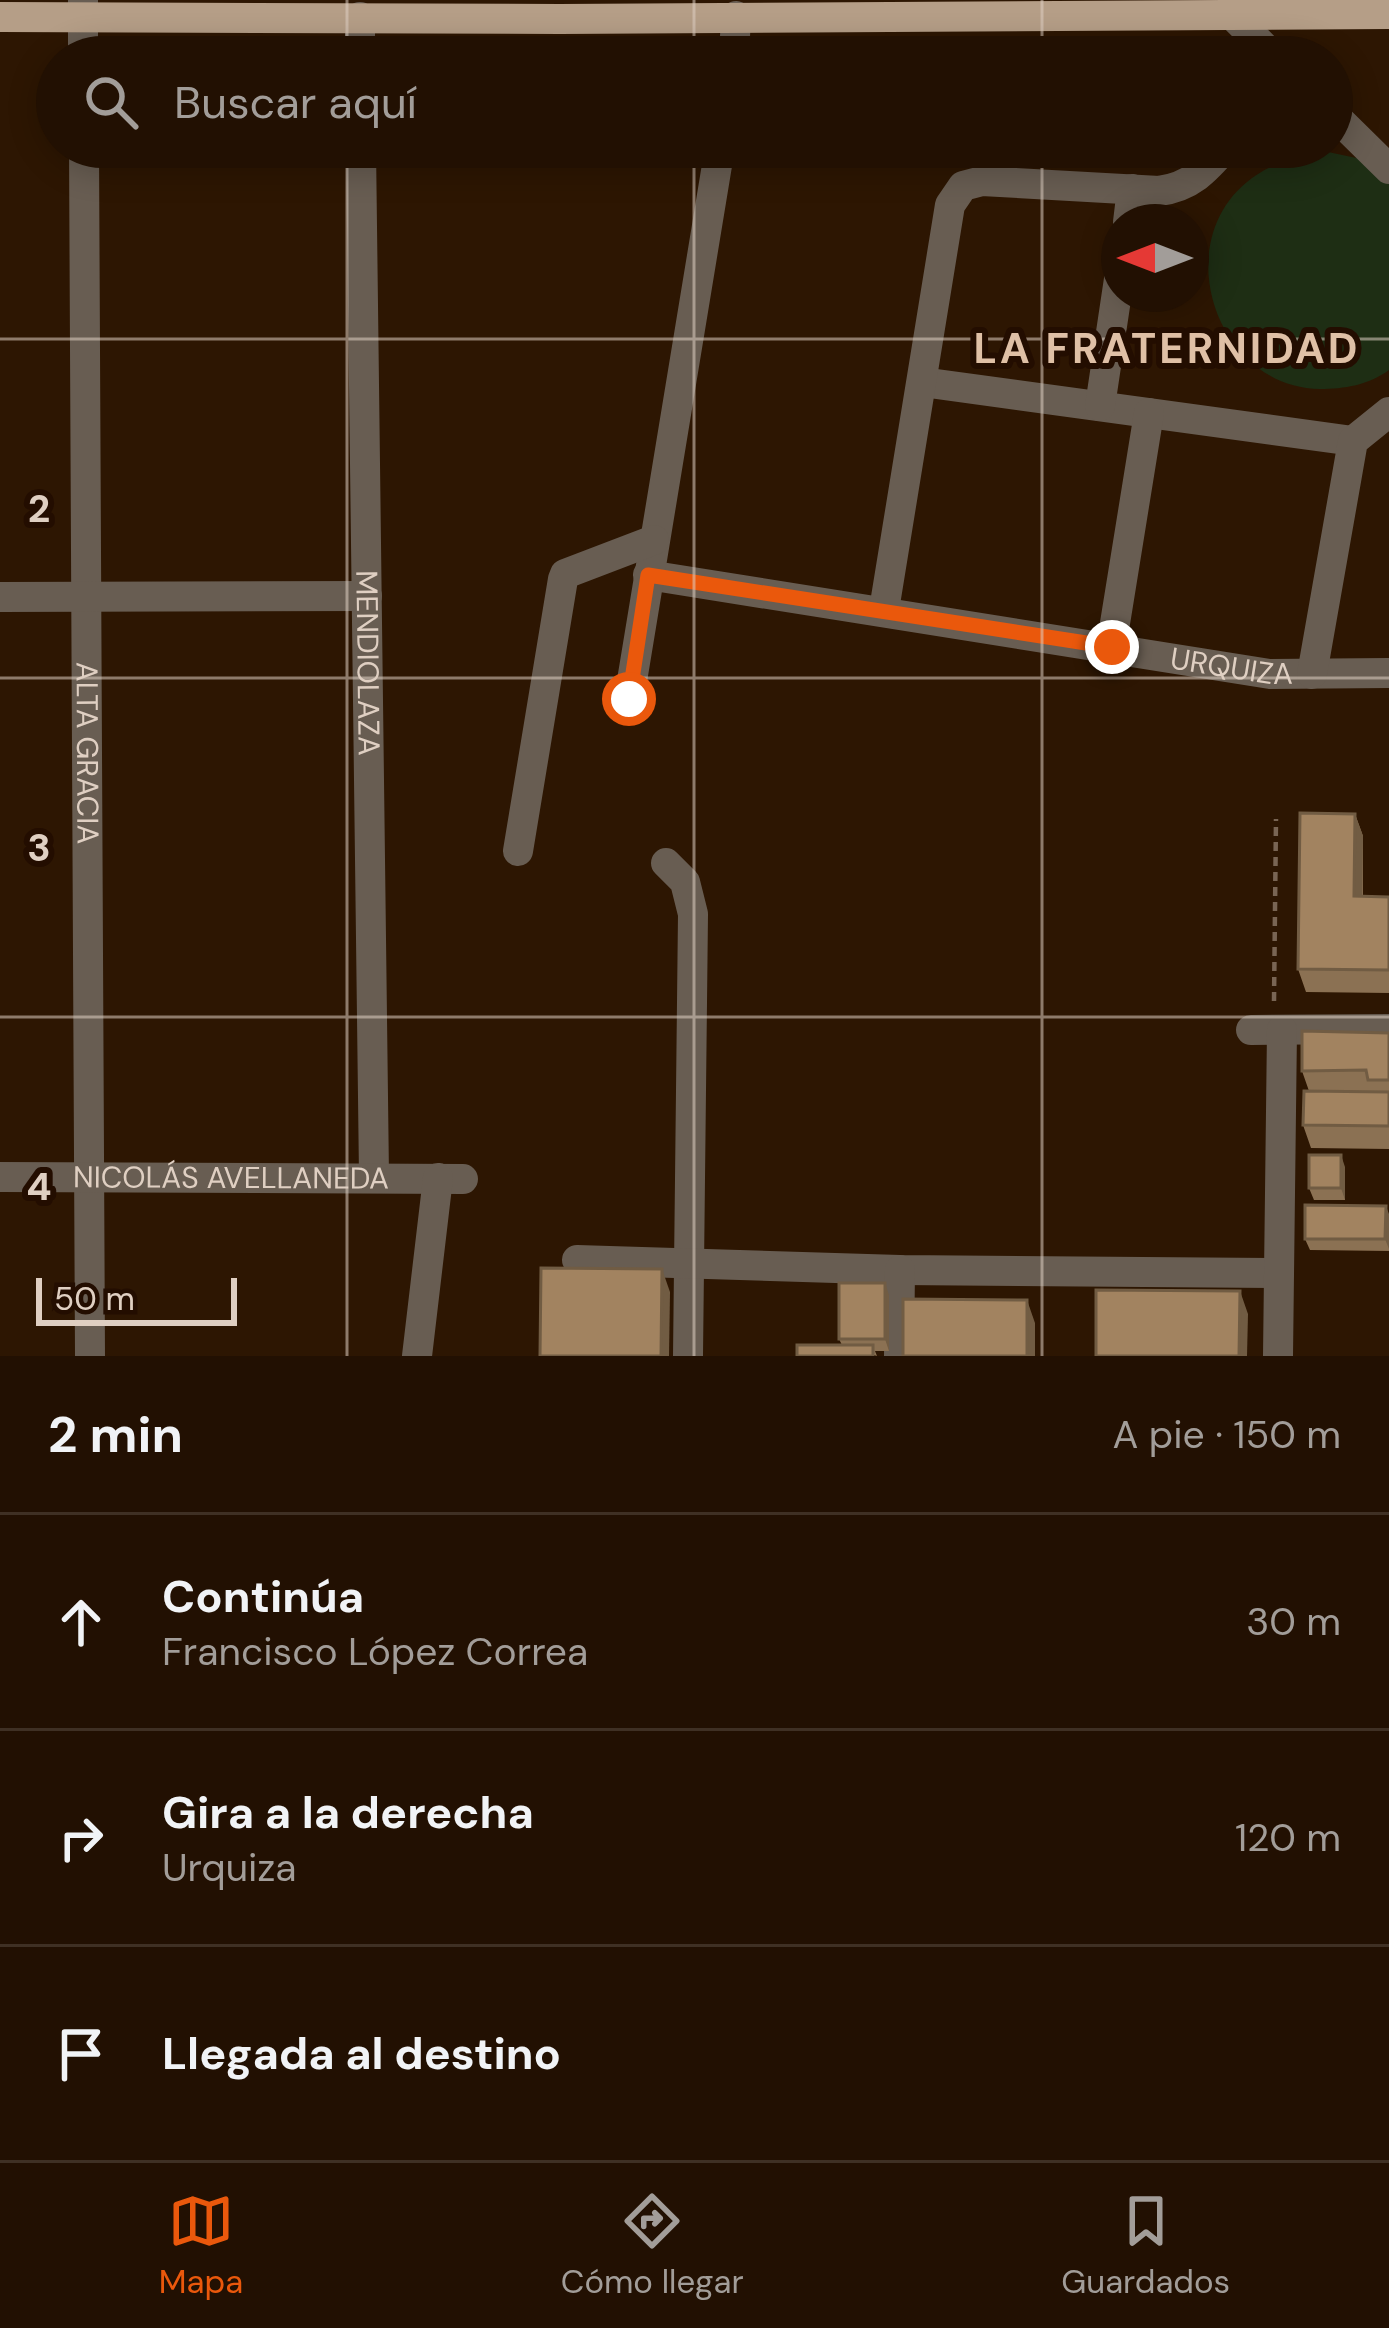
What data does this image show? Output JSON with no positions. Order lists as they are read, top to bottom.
{
  "streets": {
    "street": [
      "MENDIOLAZA",
      "URQUIZA",
      "ALTA GRACIA",
      "NICOLÁS AVELLANEDA"
    ]
  },
  "crossings": [
    ["MENDIOLAZA", "NICOLÁS AVELLANEDA"],
    ["ALTA GRACIA", "NICOLÁS AVELLANEDA"]
  ],
  "districts": ["LA FRATERNIDAD"],
  "scale_bar": "50 m",
  "north": "left",
  "page": {
    "search": "Buscar aquí",
    "scale": "50 m",
    "heading": ["2 min", "A pie · 150 m"],
    "list": [
      ["Continúa", "Francisco López Correa", "30 m"],
      ["Gira a la derecha", "Urquiza", "120 m"],
      "Llegada al destino"
    ],
    "nav": ["Mapa", "Cómo llegar", "Guardados"]
  },
  "grid": {
    "rows": ["2", "3", "4"]
  }
}
